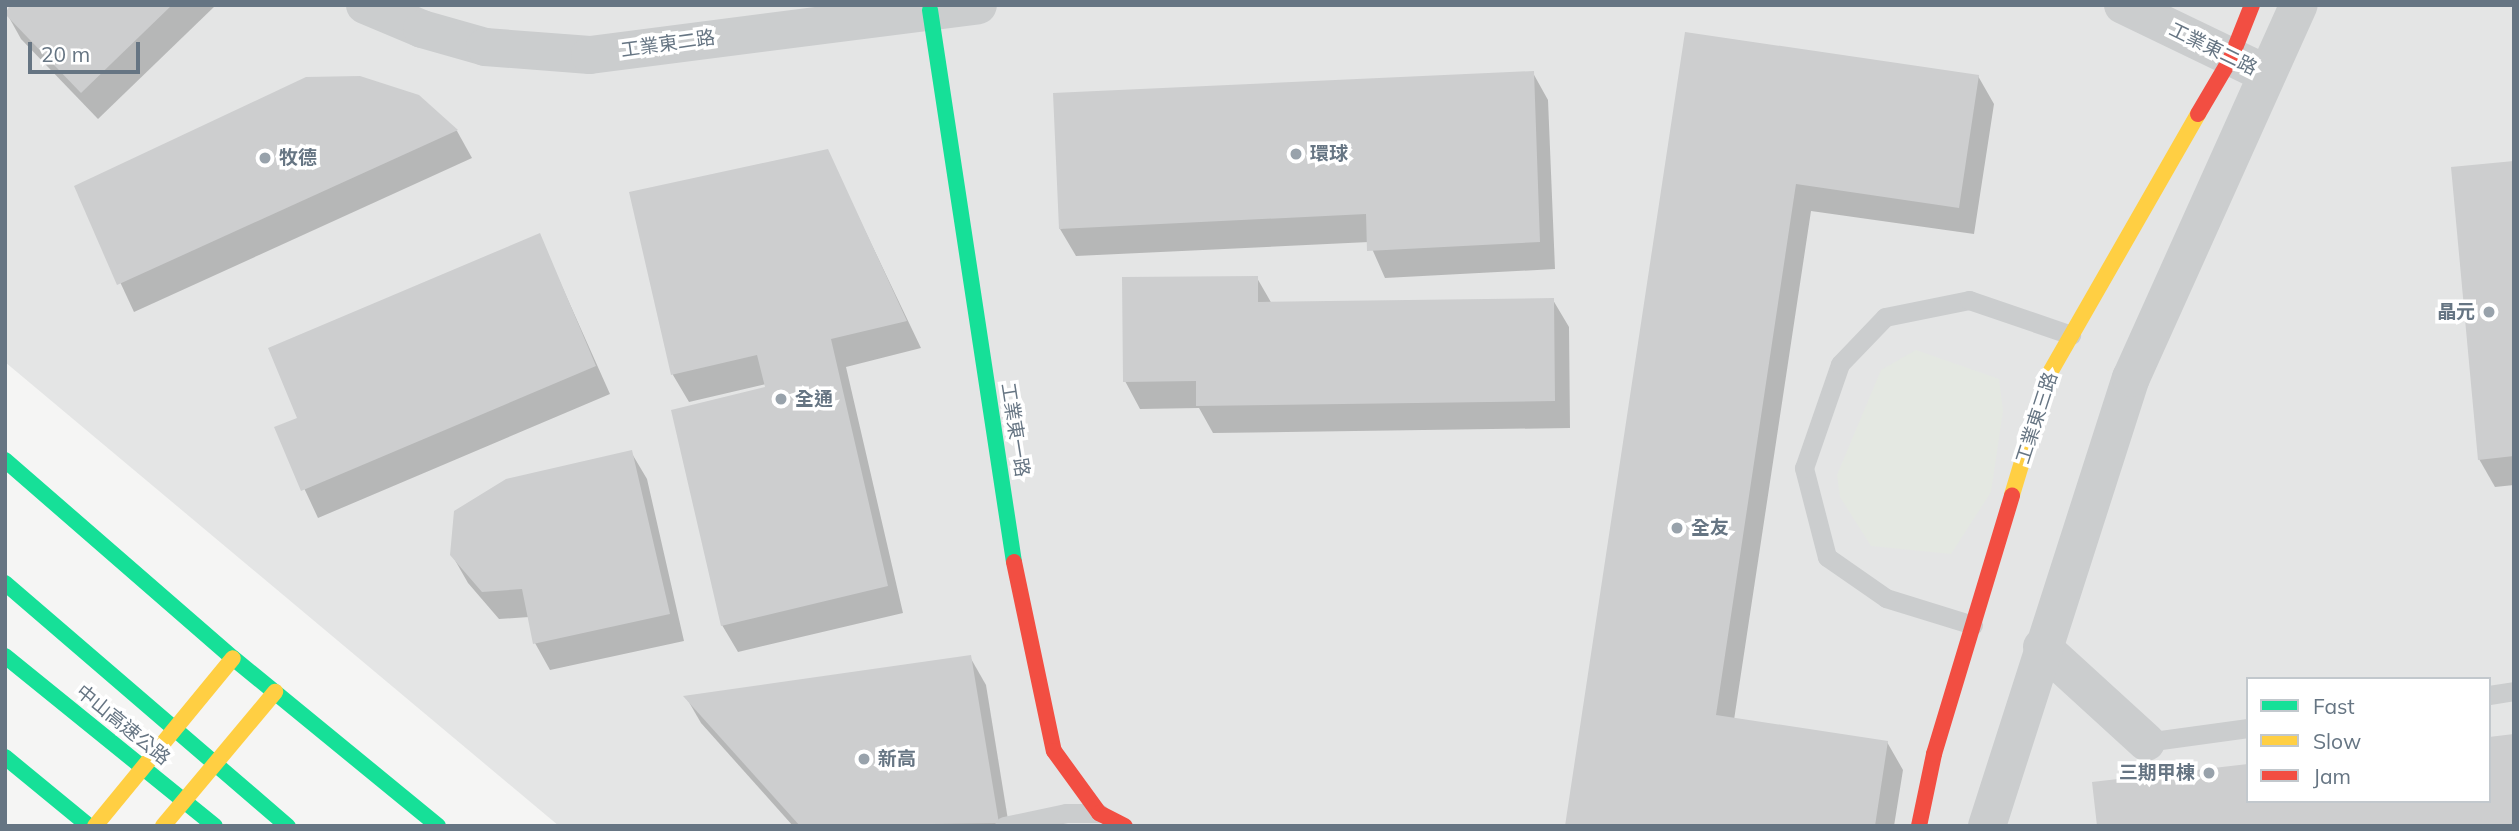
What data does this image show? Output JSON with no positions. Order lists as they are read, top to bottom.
{
  "streets": {
    "main road": ["工業東三路", "工業東一路", "中山高速公路"],
    "street": ["工業東二路"]
  },
  "crossings": [
    ["工業東二路", "工業東三路"],
    ["工業東二路", "工業東一路"]
  ],
  "places": [
    "環球",
    "牧德",
    "晶元",
    "全通",
    "全友",
    "新高",
    "三期甲棟"
  ],
  "legend": ["Fast", "Slow", "Jam"],
  "scale_bar": "20 m"
}
